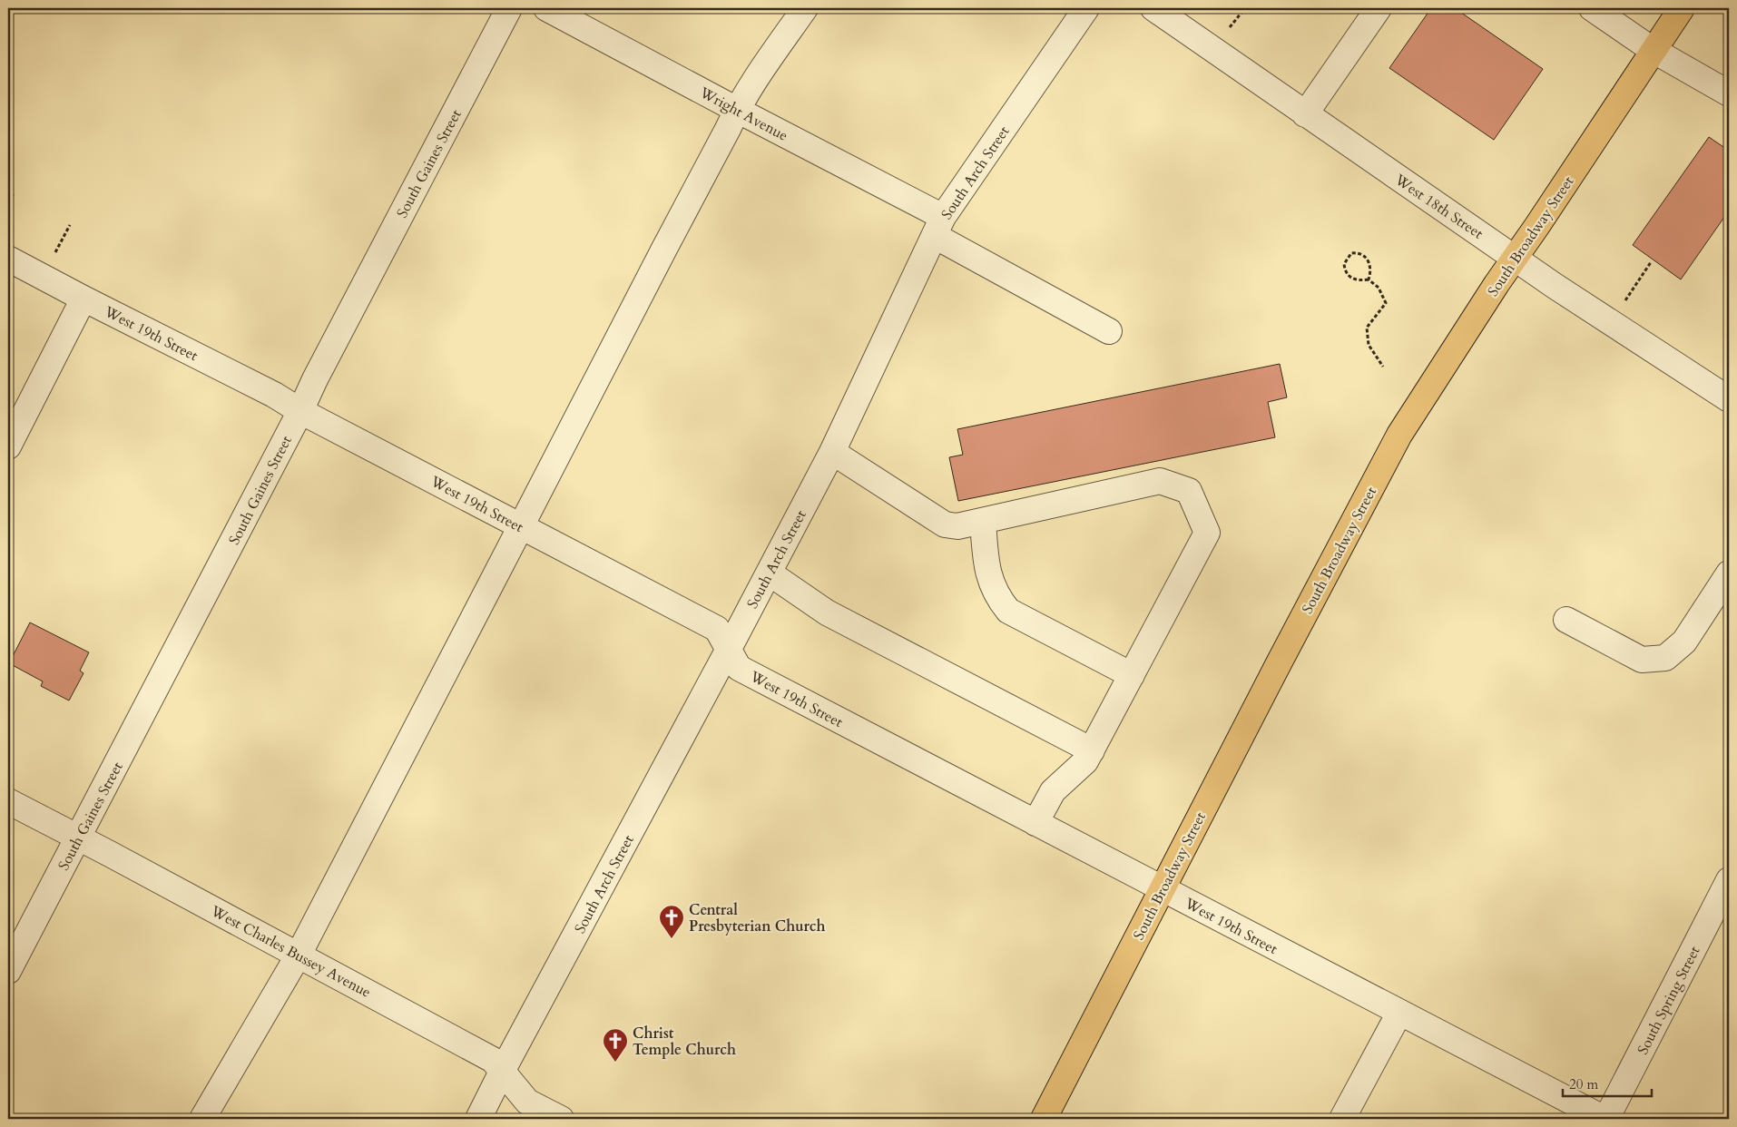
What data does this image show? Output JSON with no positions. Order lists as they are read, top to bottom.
{
  "streets": {
    "main road": ["South Broadway Street"],
    "street": [
      "Wright Avenue",
      "South Gaines Street",
      "South Arch Street",
      "West 18th Street",
      "West 19th Street",
      "West Charles Bussey Avenue",
      "South Spring Street"
    ]
  },
  "crossings": [
    ["Wright Avenue", "South Arch Street"],
    ["South Gaines Street", "West 19th Street"],
    ["South Gaines Street", "West Charles Bussey Avenue"],
    ["South Arch Street", "West 19th Street"],
    ["South Arch Street", "West Charles Bussey Avenue"],
    ["West 18th Street", "South Broadway Street"],
    ["South Broadway Street", "West 19th Street"],
    ["West 19th Street", "South Spring Street"]
  ],
  "places": {
    "church": ["Central Presbyterian Church", "Christ Temple Church"]
  },
  "scale_bar": "20 m"
}
